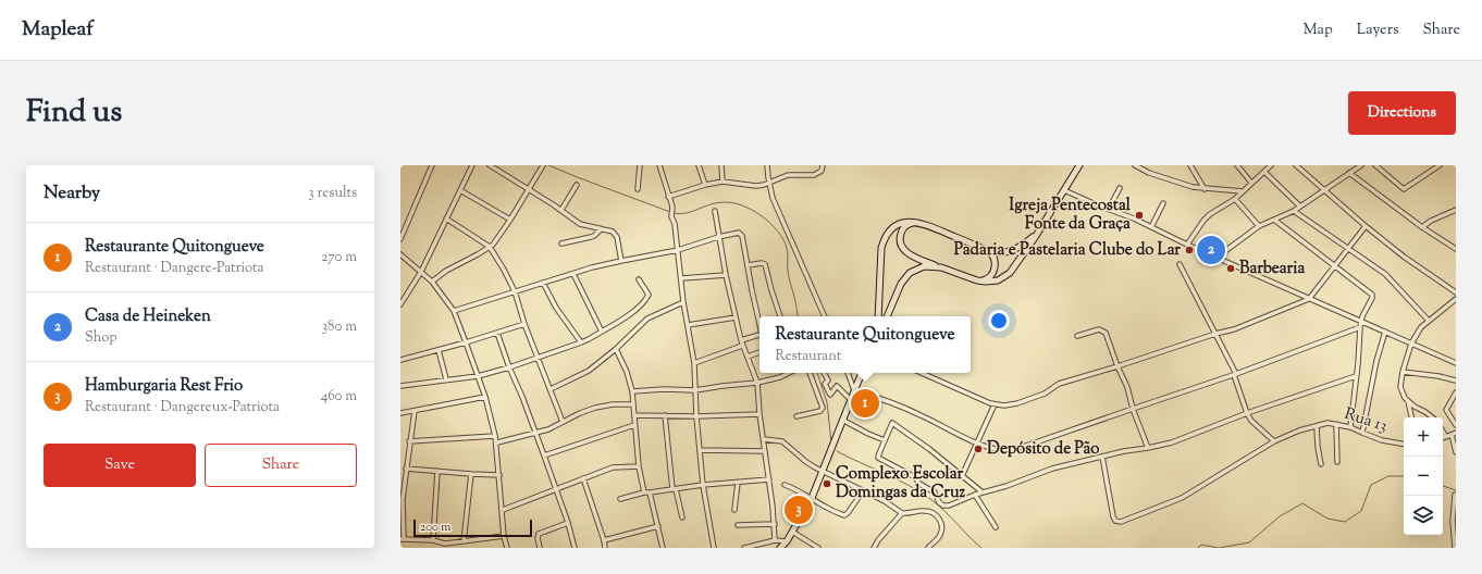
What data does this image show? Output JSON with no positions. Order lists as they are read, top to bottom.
{
  "streets": {
    "street": ["Rua 13"]
  },
  "places": [
    "Igreja Pentecostal Fonte da Graça",
    "Padaria e Pastelaria Clube do Lar",
    "Barbearia",
    "Depósito de Pão",
    "Complexo Escolar Domingas da Cruz"
  ],
  "scale_bar": "200 m",
  "page": {
    "header": "Mapleaf",
    "nav": ["Map", "Layers", "Share"],
    "title": "Find us",
    "buttons": [
      "Directions",
      ["Save", "Share"]
    ],
    "heading": ["Nearby", "3 results"],
    "list": [
      {
        "mark": "1",
        "name": "Restaurante Quitongueve",
        "note": "Restaurant · Dangere-Patriota",
        "value": "270 m"
      },
      {
        "mark": "2",
        "name": "Casa de Heineken",
        "note": "Shop",
        "value": "380 m"
      },
      {
        "mark": "3",
        "name": "Hamburgaria Rest Frio",
        "note": "Restaurant · Dangereux-Patriota",
        "value": "460 m"
      }
    ],
    "pins": ["2", "1", "3"],
    "popup": ["Restaurante Quitongueve", "Restaurant"],
    "map_buttons": ["+", "−"],
    "scale": "200 m"
  }
}
